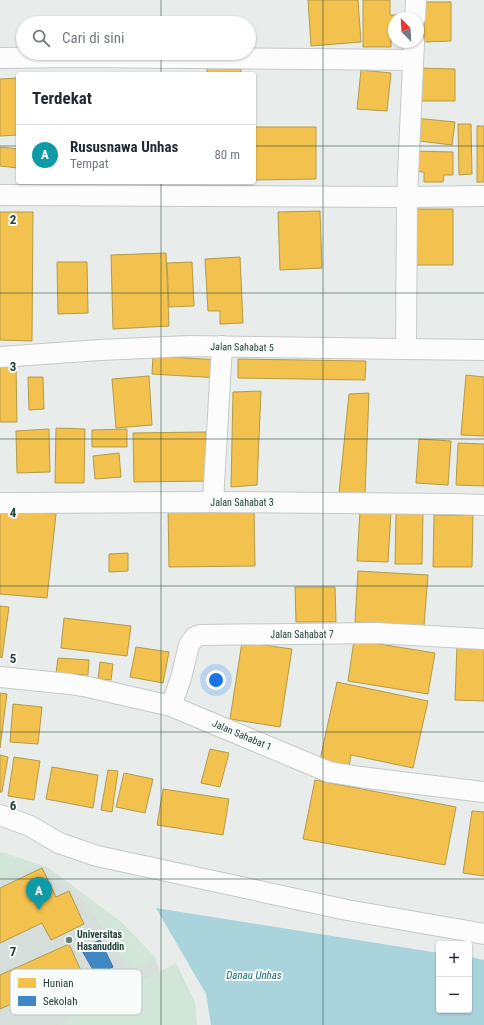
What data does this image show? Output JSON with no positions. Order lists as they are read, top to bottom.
{
  "streets": {
    "street": [
      "Jalan Sahabat 5",
      "Jalan Sahabat 3",
      "Jalan Sahabat 7",
      "Jalan Sahabat 1"
    ]
  },
  "crossings": [
    ["Jalan Sahabat 7", "Jalan Sahabat 1"]
  ],
  "water": ["Danau Unhas"],
  "places": ["Universitas Hasanuddin"],
  "legend": ["Hunian", "Sekolah"],
  "north": "top left",
  "page": {
    "search": "Cari di sini",
    "heading": "Terdekat",
    "list": [
      {
        "mark": "A",
        "name": "Rususnawa Unhas",
        "note": "Tempat",
        "value": "80 m"
      }
    ],
    "pins": "A",
    "map_buttons": ["+", "−"]
  },
  "grid": {
    "rows": [
      "2",
      "3",
      "4",
      "5",
      "6",
      "7"
    ]
  }
}
